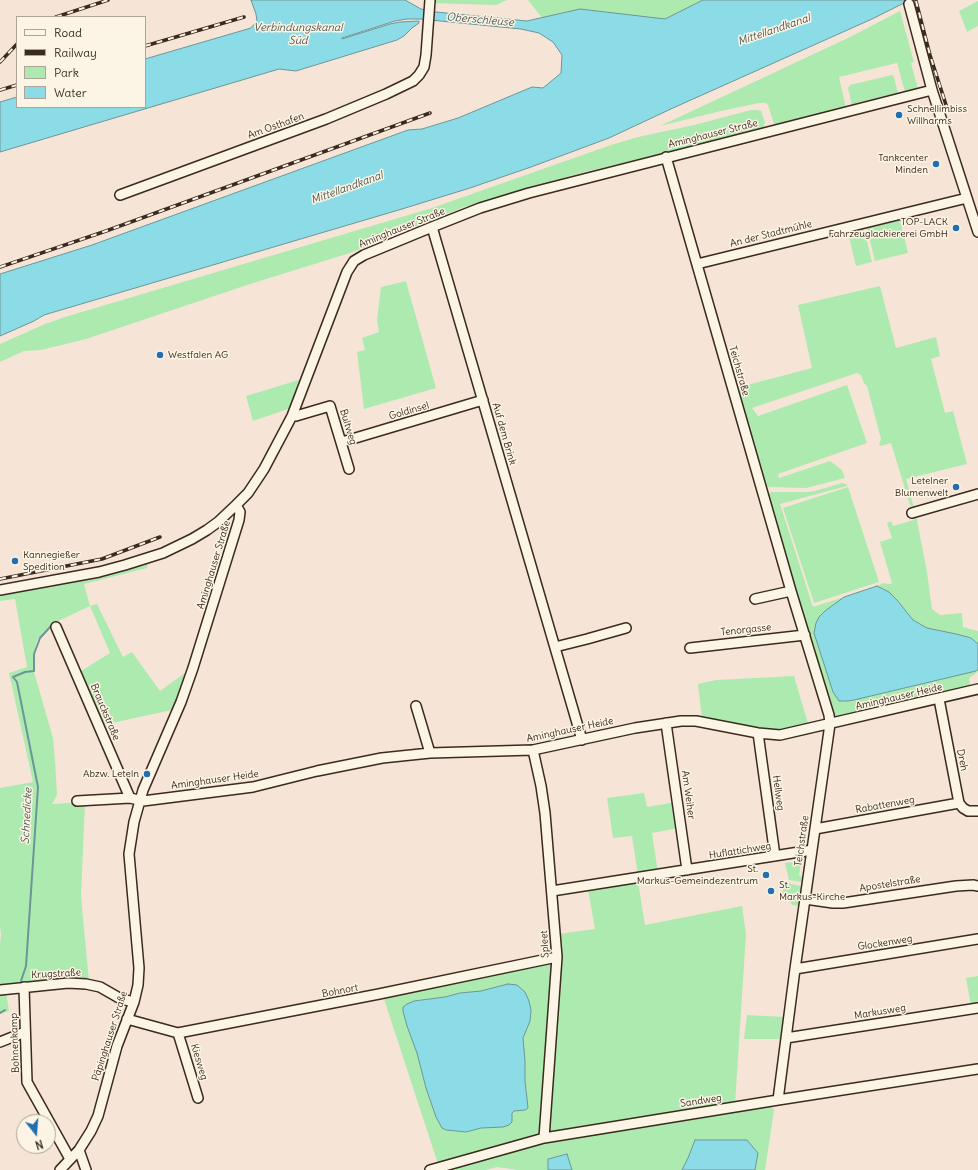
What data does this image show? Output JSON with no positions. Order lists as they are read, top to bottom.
{
  "streets": {
    "street": [
      "Am Osthafen",
      "Aminghauser Straße",
      "An der Stadtmühle",
      "Teichstraße",
      "Goldinsel",
      "Bultweg",
      "Auf dem Brink",
      "Tenorgasse",
      "Aminghauser Heide",
      "Brauckstraße",
      "Dreh",
      "Hellweg",
      "Am Weiher",
      "Rabattenweg",
      "Huflattichweg",
      "Apostelstraße",
      "Glockenweg",
      "Spleet",
      "Krugstraße",
      "Bohnort",
      "Markusweg",
      "Päpinghauser Straße",
      "Bohnenkamp",
      "Kiesweg",
      "Sandweg"
    ]
  },
  "crossings": [
    ["Aminghauser Straße", "Teichstraße"],
    ["Aminghauser Straße", "Bultweg"],
    ["Aminghauser Straße", "Auf dem Brink"],
    ["Aminghauser Straße", "Aminghauser Heide"],
    ["Aminghauser Straße", "Päpinghauser Straße"],
    ["An der Stadtmühle", "Teichstraße"],
    ["Teichstraße", "Tenorgasse"],
    ["Teichstraße", "Aminghauser Heide"],
    ["Teichstraße", "Rabattenweg"],
    ["Teichstraße", "Huflattichweg"],
    ["Teichstraße", "Apostelstraße"],
    ["Teichstraße", "Glockenweg"],
    ["Teichstraße", "Markusweg"],
    ["Teichstraße", "Sandweg"],
    ["Goldinsel", "Bultweg"],
    ["Goldinsel", "Auf dem Brink"],
    ["Auf dem Brink", "Aminghauser Heide"],
    ["Aminghauser Heide", "Dreh"],
    ["Aminghauser Heide", "Hellweg"],
    ["Aminghauser Heide", "Am Weiher"],
    ["Aminghauser Heide", "Spleet"],
    ["Aminghauser Heide", "Päpinghauser Straße"],
    ["Dreh", "Rabattenweg"],
    ["Hellweg", "Huflattichweg"],
    ["Am Weiher", "Huflattichweg"],
    ["Huflattichweg", "Spleet"],
    ["Spleet", "Bohnort"],
    ["Spleet", "Sandweg"],
    ["Krugstraße", "Päpinghauser Straße"],
    ["Krugstraße", "Bohnenkamp"],
    ["Bohnort", "Päpinghauser Straße"],
    ["Bohnort", "Kiesweg"],
    ["Päpinghauser Straße", "Bohnenkamp"]
  ],
  "water": [
    "Oberschleuse",
    "Verbindungskanal Süd",
    "Mittellandkanal",
    "Schnedicke"
  ],
  "places": [
    "Schnellimbiss Willharms",
    "Tankcenter Minden",
    "TOP-LACK Fahrzeuglackiererei GmbH",
    "Westfalen AG",
    "Letelner Blumenwelt",
    "Kannegießer Spedition",
    "Abzw. Leteln",
    "St. Markus-Gemeindezentrum",
    "St. Markus-Kirche"
  ],
  "legend": [
    "Road",
    "Railway",
    "Park",
    "Water"
  ],
  "north": "bottom"
}
